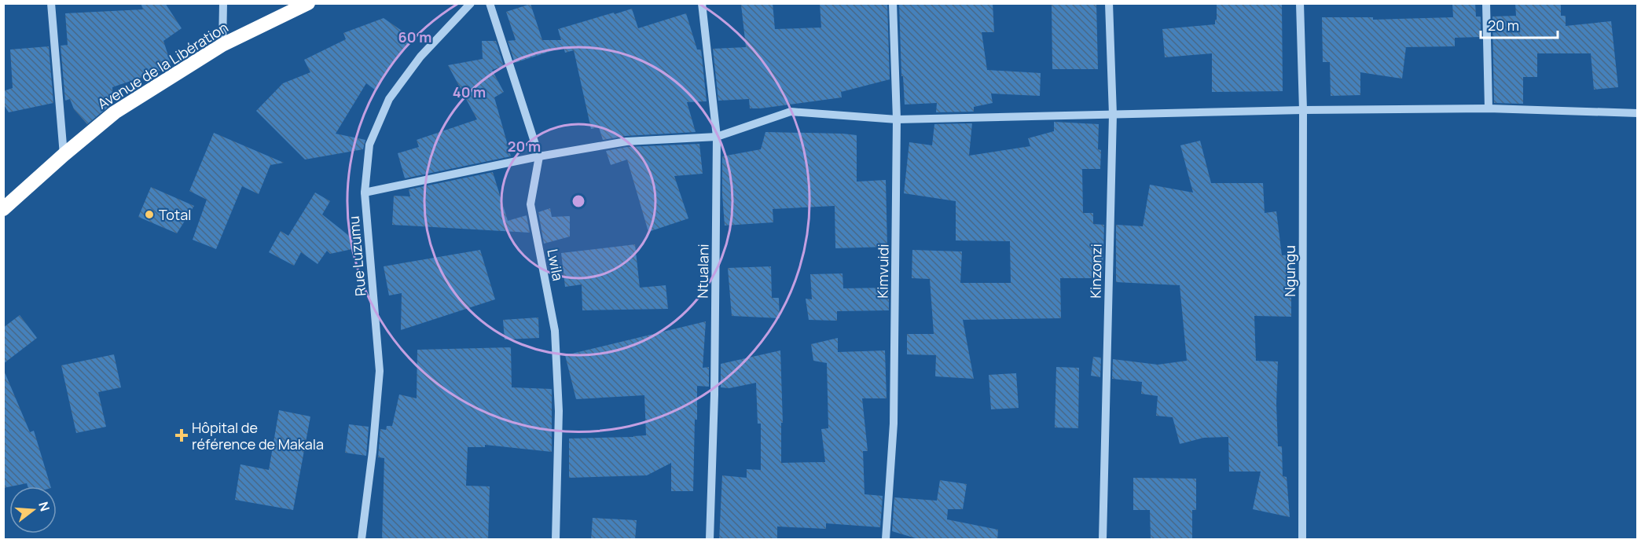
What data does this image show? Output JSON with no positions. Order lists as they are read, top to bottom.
{
  "streets": {
    "highway": ["Avenue de la Libération"],
    "street": [
      "Rue Luzumu",
      "Lwila",
      "Ntualani",
      "Kimvuidi",
      "Kinzonzi",
      "Ngungu"
    ]
  },
  "places": {
    "other": ["Total"],
    "health": ["Hôpital de référence de Makala"]
  },
  "scale_bar": "20 m",
  "north": "right",
  "rings": ["60 m", "40 m", "20 m"]
}
